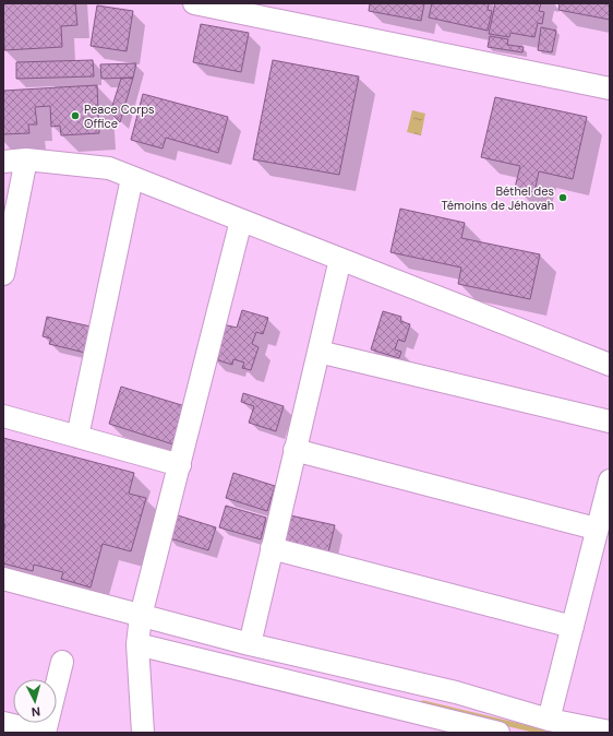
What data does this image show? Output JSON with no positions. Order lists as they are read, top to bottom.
{
  "places": ["Peace Corps Office", "Béthel des Témoins de Jéhovah"],
  "north": "bottom"
}
